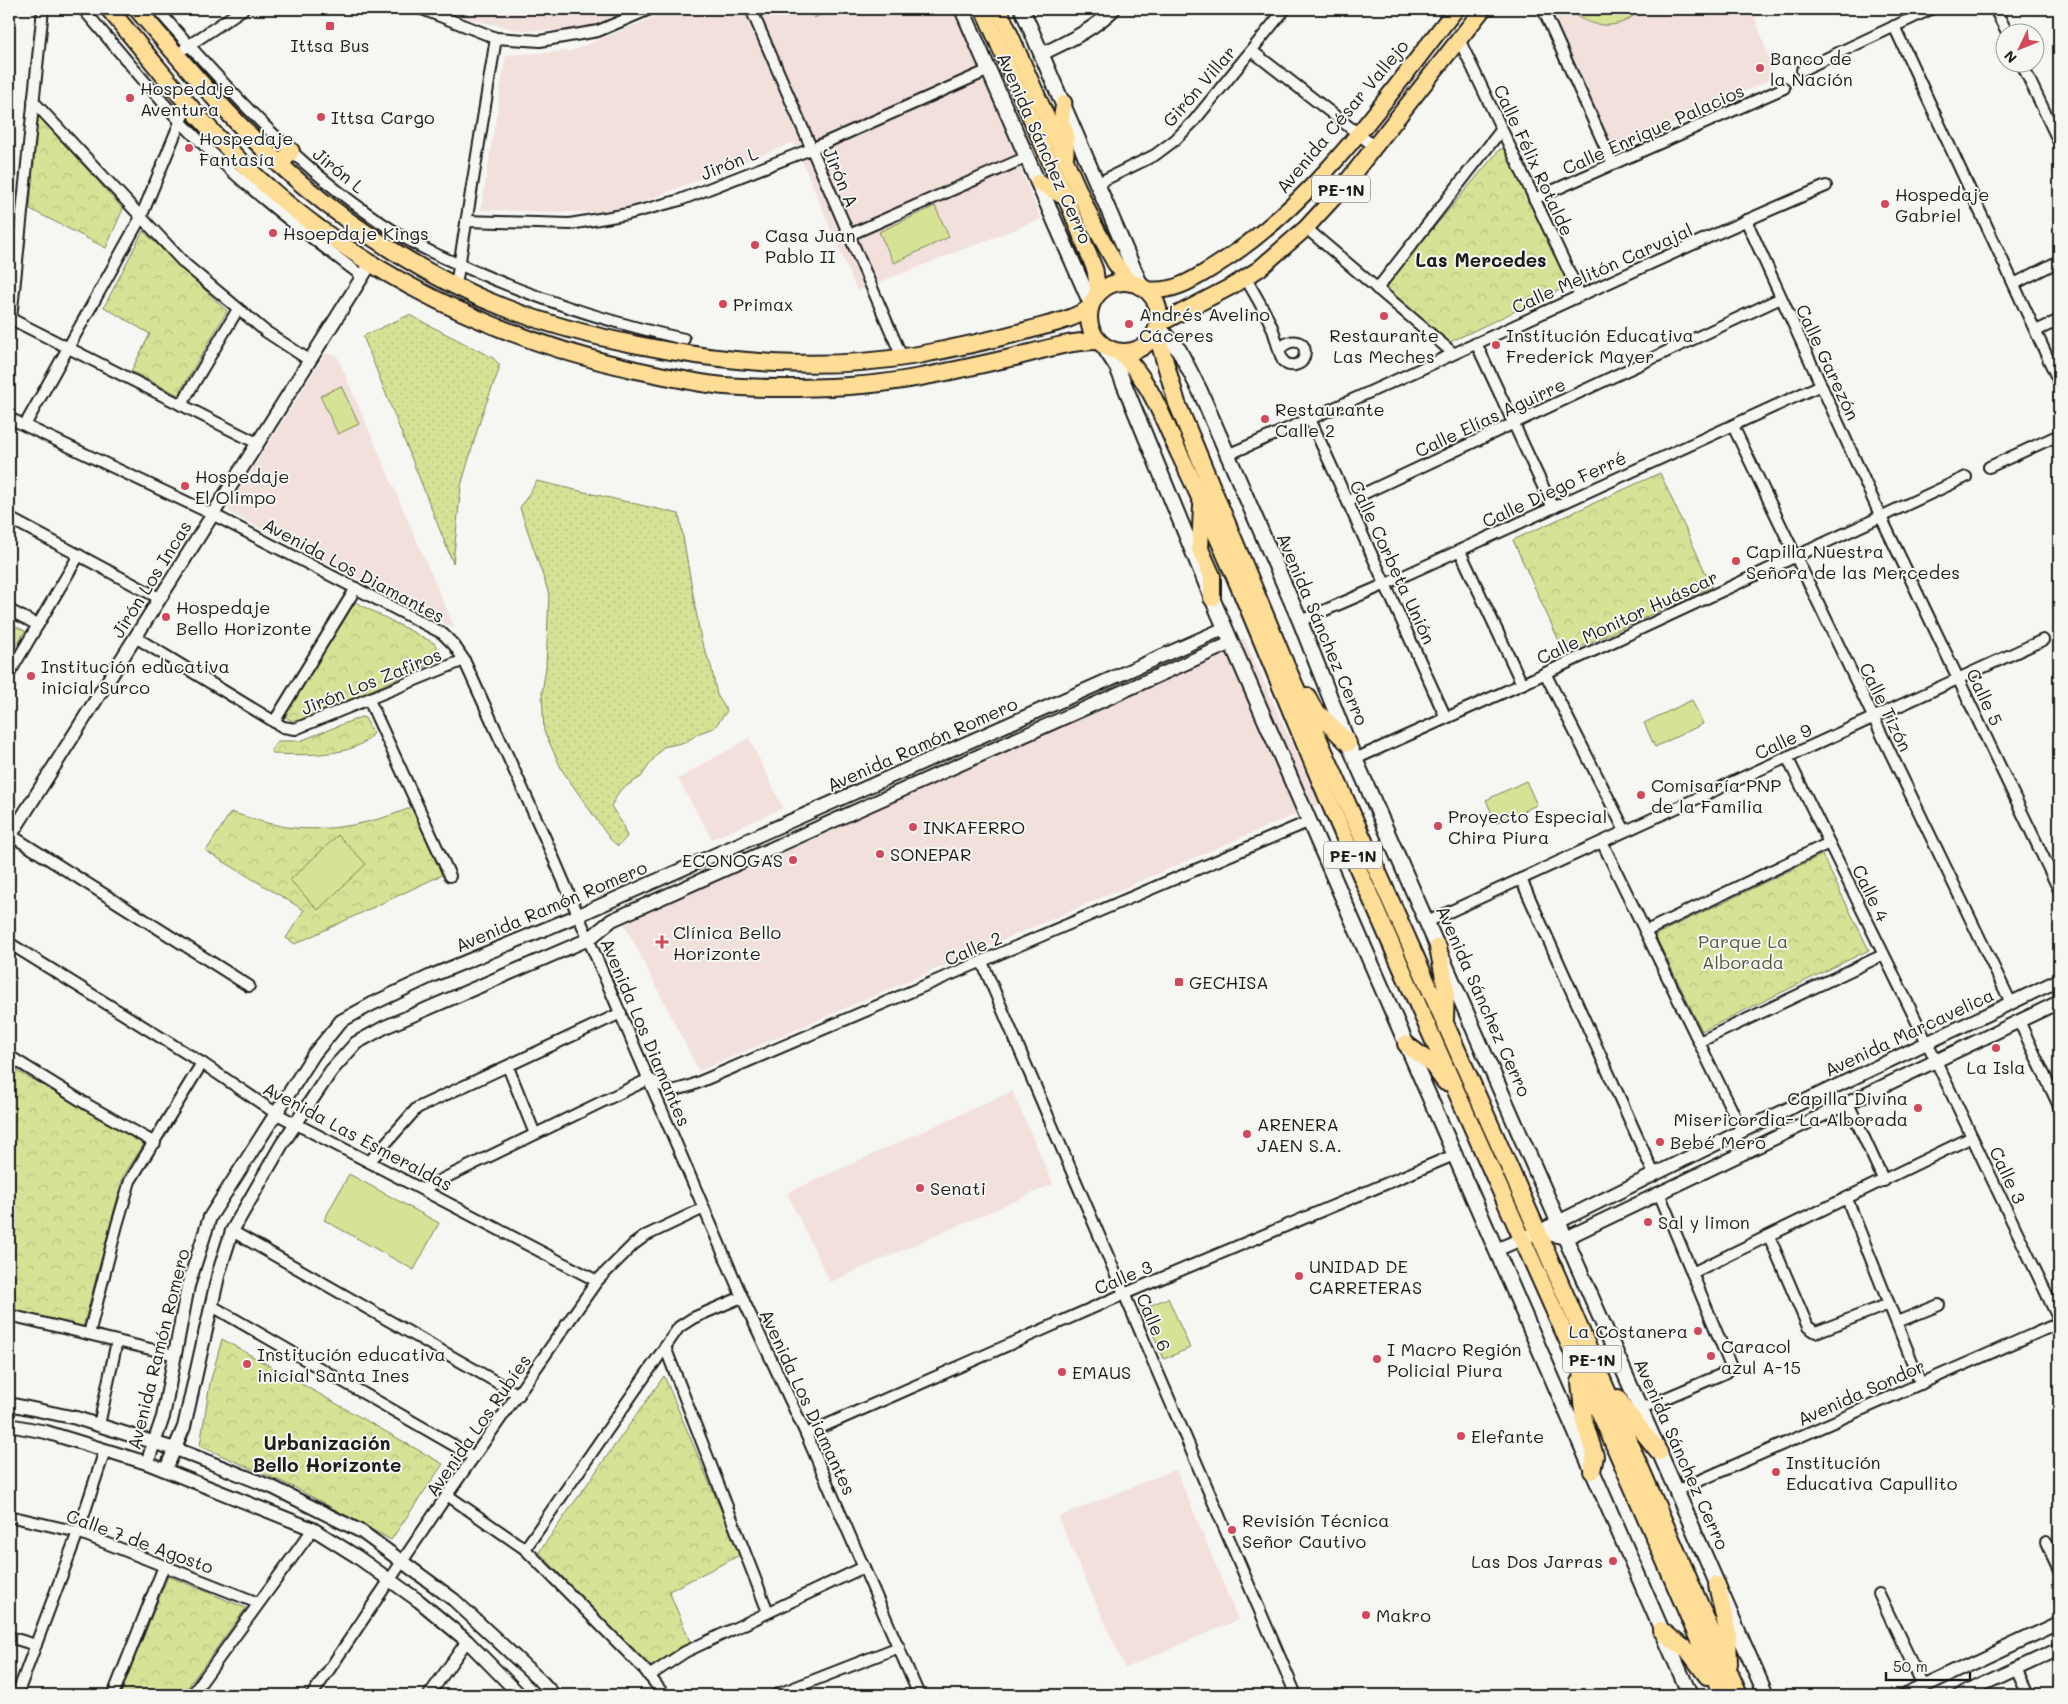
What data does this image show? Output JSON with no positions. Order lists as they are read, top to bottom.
{
  "streets": {
    "highway": ["PE-1N"],
    "main road": ["Avenida César Vallejo", "Avenida Sánchez Cerro"],
    "street": [
      "Girón Villar",
      "Calle Enrique Palacios",
      "Calle Félix Rotalde",
      "Jirón L",
      "Jirón A",
      "Calle Melitón Carvajal",
      "Calle Garezón",
      "Calle Elías Aguirre",
      "Calle Diego Ferré",
      "Calle Corbeta Unión",
      "Avenida Los Diamantes",
      "Jirón Los Incas",
      "Calle Monitor Huáscar",
      "Jirón Los Zafiros",
      "Calle 5",
      "Calle Tizón",
      "Calle 9",
      "Avenida Ramón Romero",
      "Calle 4",
      "Calle 2",
      "Avenida Marcavelica",
      "Avenida Las Esmeraldas",
      "Calle 3",
      "Calle 6",
      "Avenida Sondor",
      "Avenida Los Rubíes",
      "Calle 7 de Agosto"
    ]
  },
  "crossings": [
    ["Girón Villar", "Avenida Sánchez Cerro"],
    ["Avenida César Vallejo", "Avenida Sánchez Cerro"],
    ["Avenida César Vallejo", "PE-1N"],
    ["Calle Enrique Palacios", "Calle Félix Rotalde"],
    ["Avenida Sánchez Cerro", "Jirón L"],
    ["Avenida Sánchez Cerro", "PE-1N"],
    ["Avenida Sánchez Cerro", "Calle Melitón Carvajal"],
    ["Avenida Sánchez Cerro", "Calle Diego Ferré"],
    ["Avenida Sánchez Cerro", "Calle Monitor Huáscar"],
    ["Avenida Sánchez Cerro", "Calle 9"],
    ["Avenida Sánchez Cerro", "Avenida Marcavelica"],
    ["Avenida Sánchez Cerro", "Avenida Sondor"],
    ["Calle Félix Rotalde", "PE-1N"],
    ["Calle Félix Rotalde", "Calle Melitón Carvajal"],
    ["Jirón L", "Jirón A"],
    ["PE-1N", "Avenida Marcavelica"],
    ["Calle Melitón Carvajal", "Calle Garezón"],
    ["Calle Melitón Carvajal", "Calle Corbeta Unión"],
    ["Calle Garezón", "Calle Elías Aguirre"],
    ["Calle Garezón", "Calle Diego Ferré"],
    ["Calle Garezón", "Calle Monitor Huáscar"],
    ["Calle Garezón", "Calle 5"],
    ["Calle Elías Aguirre", "Calle Corbeta Unión"],
    ["Calle Diego Ferré", "Calle Corbeta Unión"],
    ["Calle Diego Ferré", "Calle Tizón"],
    ["Calle Corbeta Unión", "Calle Monitor Huáscar"],
    ["Avenida Los Diamantes", "Jirón Los Incas"],
    ["Avenida Los Diamantes", "Jirón Los Zafiros"],
    ["Avenida Los Diamantes", "Avenida Ramón Romero"],
    ["Avenida Los Diamantes", "Calle 2"],
    ["Avenida Los Diamantes", "Calle 3"],
    ["Avenida Los Diamantes", "Avenida Los Rubíes"],
    ["Jirón Los Incas", "Jirón Los Zafiros"],
    ["Calle Monitor Huáscar", "Calle 5"],
    ["Calle Monitor Huáscar", "Calle Tizón"],
    ["Calle 5", "Calle 9"],
    ["Calle Tizón", "Calle 9"],
    ["Calle Tizón", "Avenida Marcavelica"],
    ["Calle 9", "Calle 4"],
    ["Avenida Ramón Romero", "Avenida Las Esmeraldas"],
    ["Calle 4", "Avenida Marcavelica"],
    ["Calle 4", "Calle 3"],
    ["Calle 2", "Calle 6"],
    ["Avenida Marcavelica", "Calle 3"],
    ["Avenida Las Esmeraldas", "Avenida Los Rubíes"],
    ["Calle 3", "Calle 6"],
    ["Calle 3", "Avenida Sondor"]
  ],
  "districts": ["Las Mercedes", "Urbanización Bello Horizonte"],
  "parks": ["Parque La Alborada"],
  "places": {
    "transit": ["Ittsa Bus", "GECHISA"],
    "other": [
      "Banco de la Nación",
      "Hospedaje Aventura",
      "Ittsa Cargo",
      "Hospedaje Fantasía",
      "Hospedaje Gabriel",
      "Hsoepdaje Kings",
      "Casa Juan Pablo II",
      "Primax",
      "Restaurante Las Meches",
      "Andrés Avelino Cáceres",
      "Institución Educativa Frederick Mayer",
      "Restaurante Calle 2",
      "Hospedaje El Olimpo",
      "Capilla Nuestra Señora de las Mercedes",
      "Hospedaje Bello Horizonte",
      "Institución educativa inicial Surco",
      "Comisaría PNP de la Familia",
      "Proyecto Especial Chira Piura",
      "INKAFERRO",
      "SONEPAR",
      "ECONOGAS",
      "La Isla",
      "Capilla Divina Misericordia- La Alborada",
      "ARENERA JAEN S.A.",
      "Bebé Mero",
      "Senati",
      "Sal y limon",
      "UNIDAD DE CARRETERAS",
      "La Costanera",
      "Caracol azul A-15",
      "I Macro Región Policial Piura",
      "Institución educativa inicial Santa Ines",
      "EMAUS",
      "Elefante",
      "Institución Educativa Capullito",
      "Revisión Técnica Señor Cautivo",
      "Las Dos Jarras",
      "Makro"
    ],
    "health": ["Clínica Bello Horizonte"]
  },
  "scale_bar": "50 m",
  "north": "bottom left"
}
